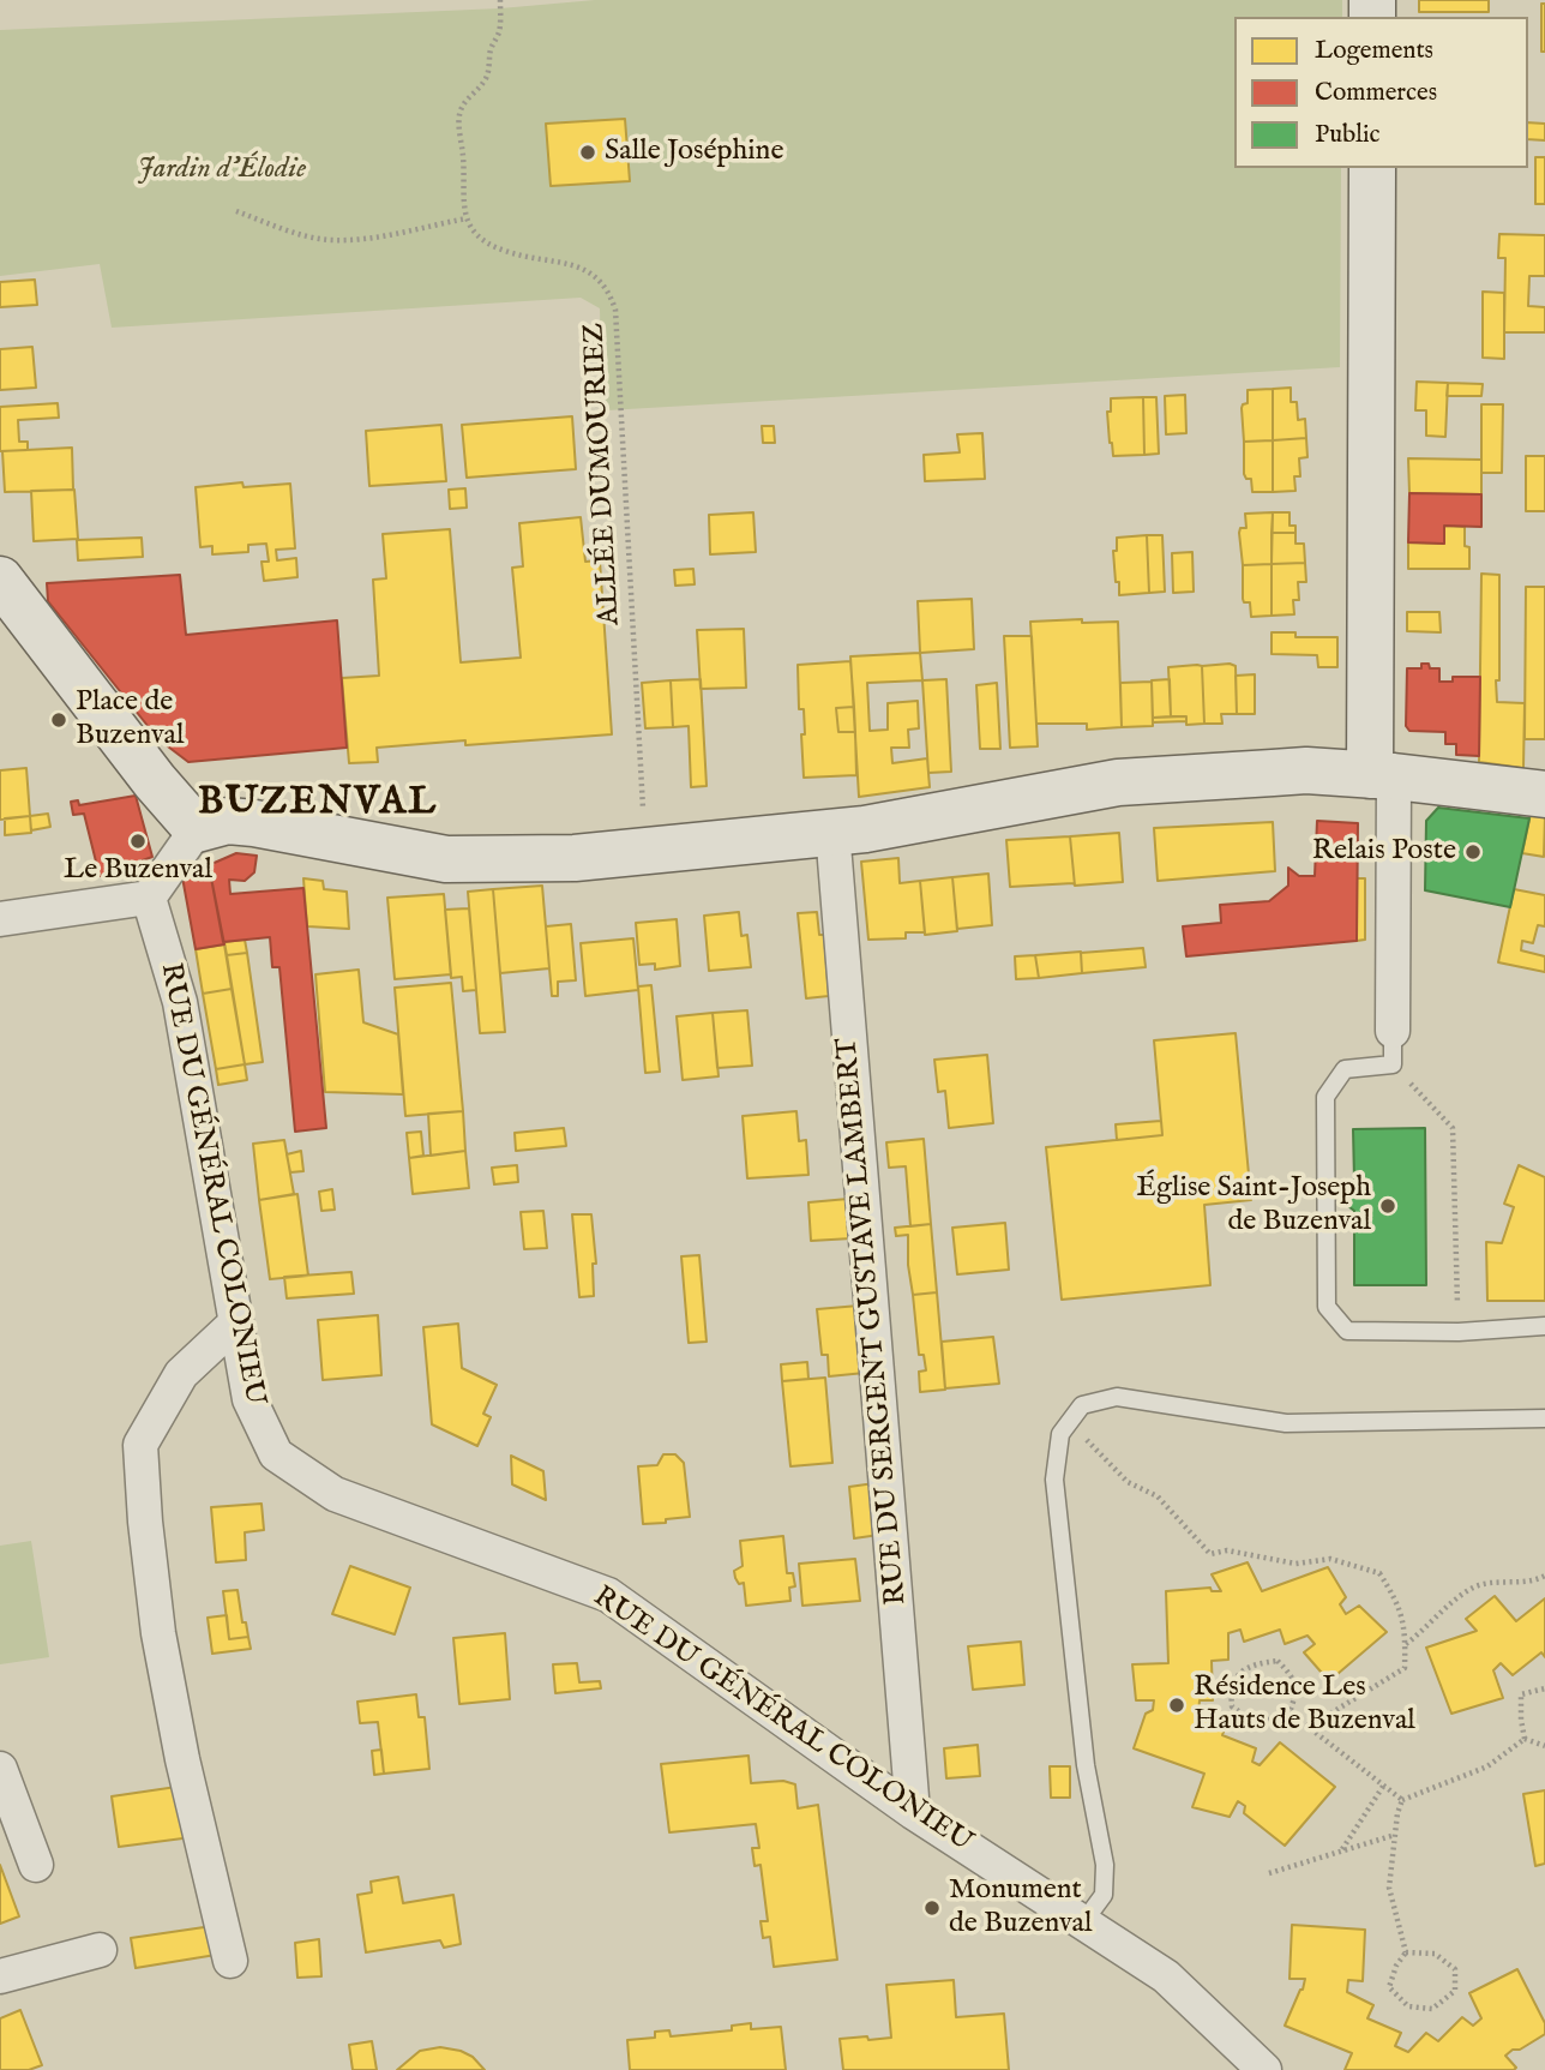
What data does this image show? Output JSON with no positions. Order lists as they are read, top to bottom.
{
  "streets": {
    "street": ["RUE DU GÉNÉRAL COLONIEU", "RUE DU SERGENT GUSTAVE LAMBERT"],
    "path": ["ALLÉE DUMOURIEZ"]
  },
  "crossings": [
    ["RUE DU GÉNÉRAL COLONIEU", "RUE DU SERGENT GUSTAVE LAMBERT"]
  ],
  "districts": ["BUZENVAL"],
  "parks": ["Jardin d'Élodie"],
  "places": [
    "Salle Joséphine",
    "Place de Buzenval",
    "Le Buzenval",
    "Relais Poste",
    "Église Saint-Joseph de Buzenval",
    "Résidence Les Hauts de Buzenval",
    "Monument de Buzenval"
  ],
  "legend": ["Logements", "Commerces", "Public"]
}
